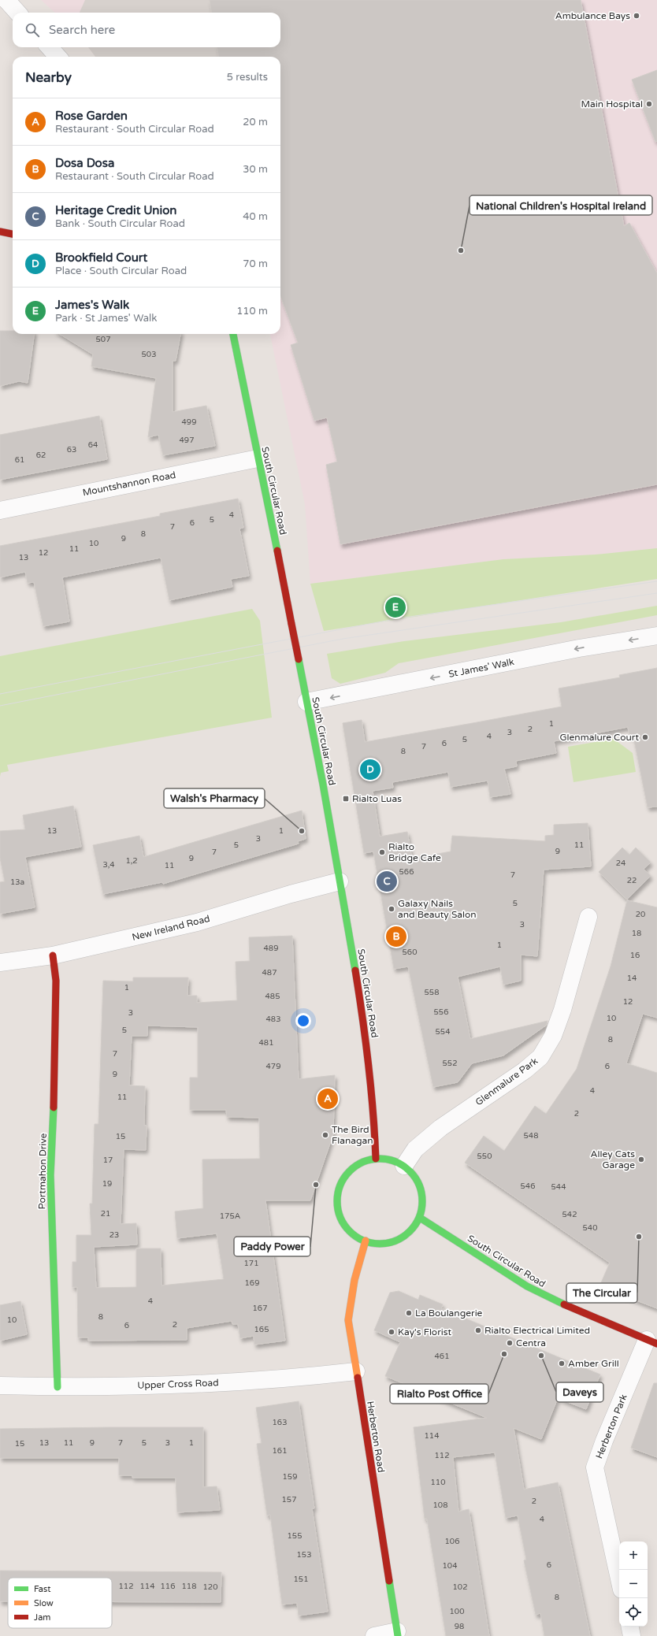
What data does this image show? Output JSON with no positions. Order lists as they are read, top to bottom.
{
  "streets": {
    "main road": ["South Circular Road", "Portmahon Drive", "Herberton Road"],
    "street": [
      "Mountshannon Road",
      "St James' Walk",
      "New Ireland Road",
      "Glenmalure Park",
      "Upper Cross Road",
      "Herberton Park"
    ]
  },
  "crossings": [
    ["Mountshannon Road", "South Circular Road"],
    ["South Circular Road", "St James' Walk"],
    ["South Circular Road", "New Ireland Road"],
    ["South Circular Road", "Glenmalure Park"],
    ["South Circular Road", "Herberton Park"],
    ["South Circular Road", "Herberton Road"],
    ["New Ireland Road", "Portmahon Drive"],
    ["Glenmalure Park", "Herberton Road"],
    ["Portmahon Drive", "Upper Cross Road"],
    ["Upper Cross Road", "Herberton Road"]
  ],
  "one_way": ["St James' Walk"],
  "places": {
    "other": [
      "Ambulance Bays",
      "Main Hospital",
      "National Children's Hospital Ireland",
      "Glenmalure Court",
      "Walsh's Pharmacy",
      "Rialto Bridge Cafe",
      "Galaxy Nails and Beauty Salon",
      "The Bird Flanagan",
      "Alley Cats Garage",
      "Paddy Power",
      "The Circular",
      "La Boulangerie",
      "Rialto Electrical Limited",
      "Kay's Florist",
      "Centra",
      "Rialto Post Office",
      "Daveys",
      "Amber Grill"
    ],
    "transit": ["Rialto Luas"]
  },
  "house_numbers": [
    "507",
    "503",
    "499",
    "497",
    "64",
    "63",
    "62",
    "61",
    "4",
    "5",
    "6",
    "7",
    "8",
    "9",
    "10",
    "11",
    "12",
    "13",
    "1",
    "2",
    "3",
    "4",
    "5",
    "6",
    "7",
    "8",
    "13",
    "1",
    "3",
    "5",
    "11",
    "9",
    "7",
    "9",
    "1,2",
    "24",
    "3,4",
    "11",
    "566",
    "7",
    "22",
    "13a",
    "5",
    "20",
    "3",
    "18",
    "1",
    "489",
    "560",
    "16",
    "487",
    "14",
    "1",
    "558",
    "485",
    "12",
    "556",
    "3",
    "10",
    "483",
    "5",
    "554",
    "8",
    "481",
    "7",
    "552",
    "479",
    "6",
    "9",
    "4",
    "11",
    "2",
    "548",
    "15",
    "550",
    "17",
    "19",
    "546",
    "544",
    "21",
    "542",
    "175A",
    "540",
    "23",
    "171",
    "169",
    "4",
    "167",
    "8",
    "10",
    "2",
    "6",
    "165",
    "461",
    "163",
    "114",
    "13",
    "11",
    "9",
    "7",
    "5",
    "3",
    "1",
    "15",
    "161",
    "112",
    "159",
    "110",
    "157",
    "2",
    "108",
    "4",
    "155",
    "106",
    "153",
    "6",
    "104",
    "151",
    "112",
    "114",
    "116",
    "118",
    "120",
    "102",
    "8",
    "100",
    "98"
  ],
  "legend": ["Fast", "Slow", "Jam"],
  "page": {
    "search": "Search here",
    "heading": ["Nearby", "5 results"],
    "list": [
      {
        "mark": "A",
        "name": "Rose Garden",
        "note": "Restaurant · South Circular Road",
        "value": "20 m"
      },
      {
        "mark": "B",
        "name": "Dosa Dosa",
        "note": "Restaurant · South Circular Road",
        "value": "30 m"
      },
      {
        "mark": "C",
        "name": "Heritage Credit Union",
        "note": "Bank · South Circular Road",
        "value": "40 m"
      },
      {
        "mark": "D",
        "name": "Brookfield Court",
        "note": "Place · South Circular Road",
        "value": "70 m"
      },
      {
        "mark": "E",
        "name": "James's Walk",
        "note": "Park · St James' Walk",
        "value": "110 m"
      }
    ],
    "pins": [
      "E",
      "D",
      "C",
      "B",
      "A"
    ],
    "map_buttons": ["+", "−"]
  }
}
